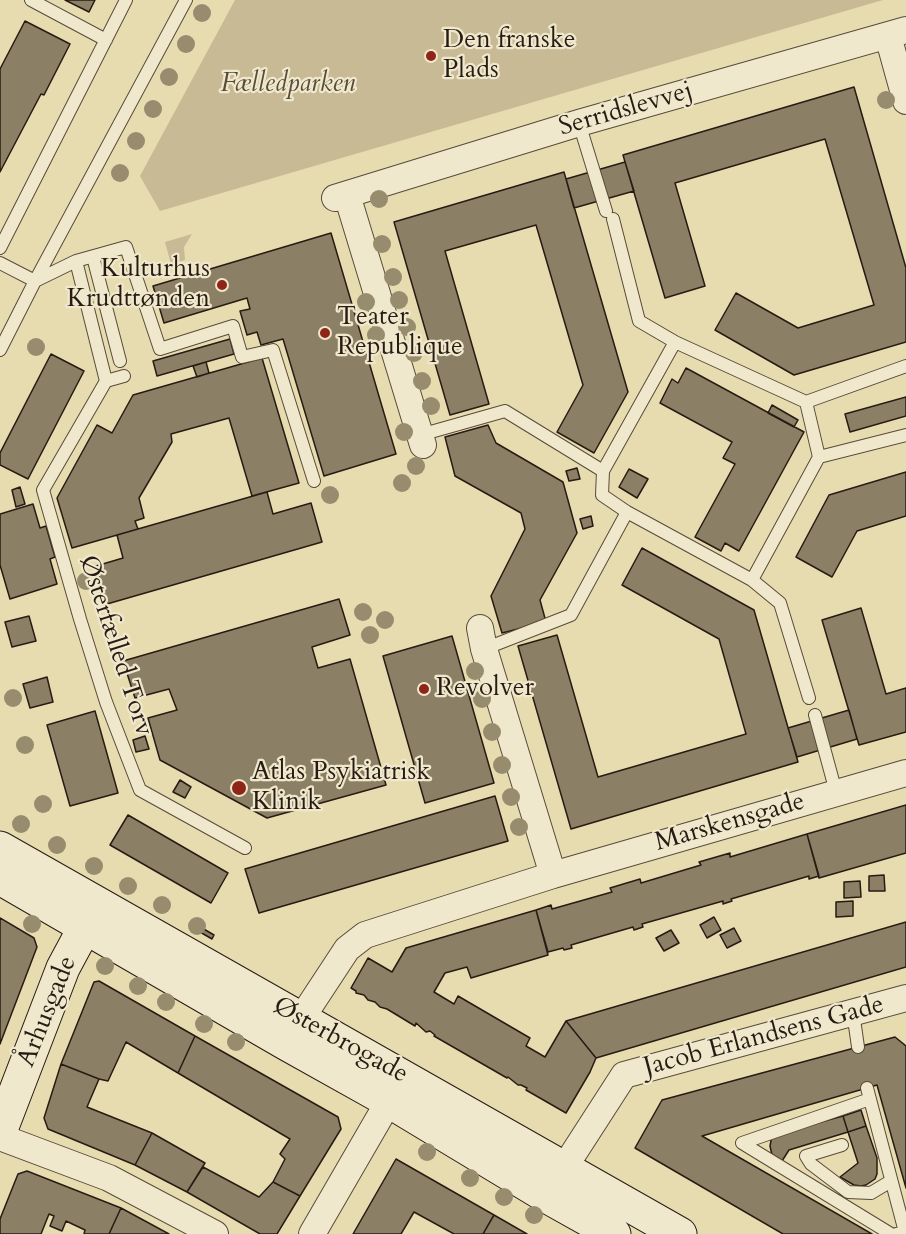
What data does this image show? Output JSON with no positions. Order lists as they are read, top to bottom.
{
  "streets": {
    "street": [
      "Serridslevvej",
      "Marskensgade",
      "Århusgade",
      "Jacob Erlandsens Gade",
      "Østerbrogade"
    ],
    "lane": ["Østerfælled Torv"]
  },
  "crossings": [
    ["Marskensgade", "Østerbrogade"],
    ["Århusgade", "Østerbrogade"],
    ["Jacob Erlandsens Gade", "Østerbrogade"]
  ],
  "parks": ["Fælledparken"],
  "places": [
    "Den franske Plads",
    "Kulturhus Krudttønden",
    "Teater Republique",
    "Revolver",
    "Atlas Psykiatrisk Klinik"
  ]
}
